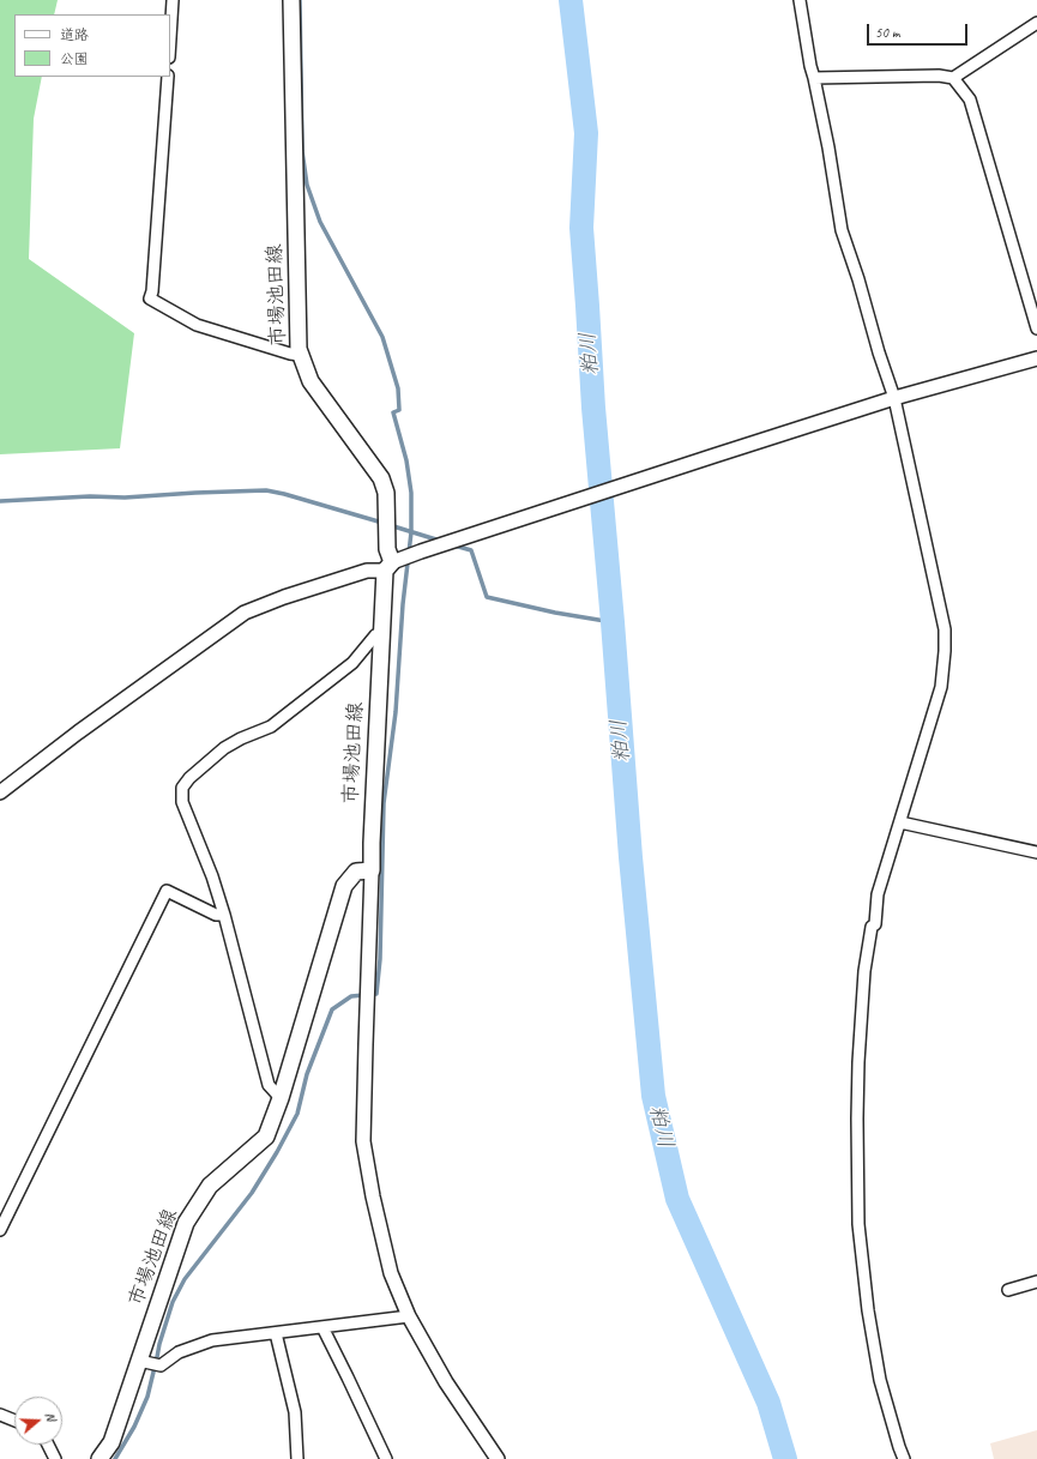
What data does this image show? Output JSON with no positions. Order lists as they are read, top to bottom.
{
  "streets": {
    "main road": ["市場池田線"]
  },
  "water": ["粕川"],
  "legend": ["道路", "公園"],
  "scale_bar": "50 m",
  "north": "right"
}
